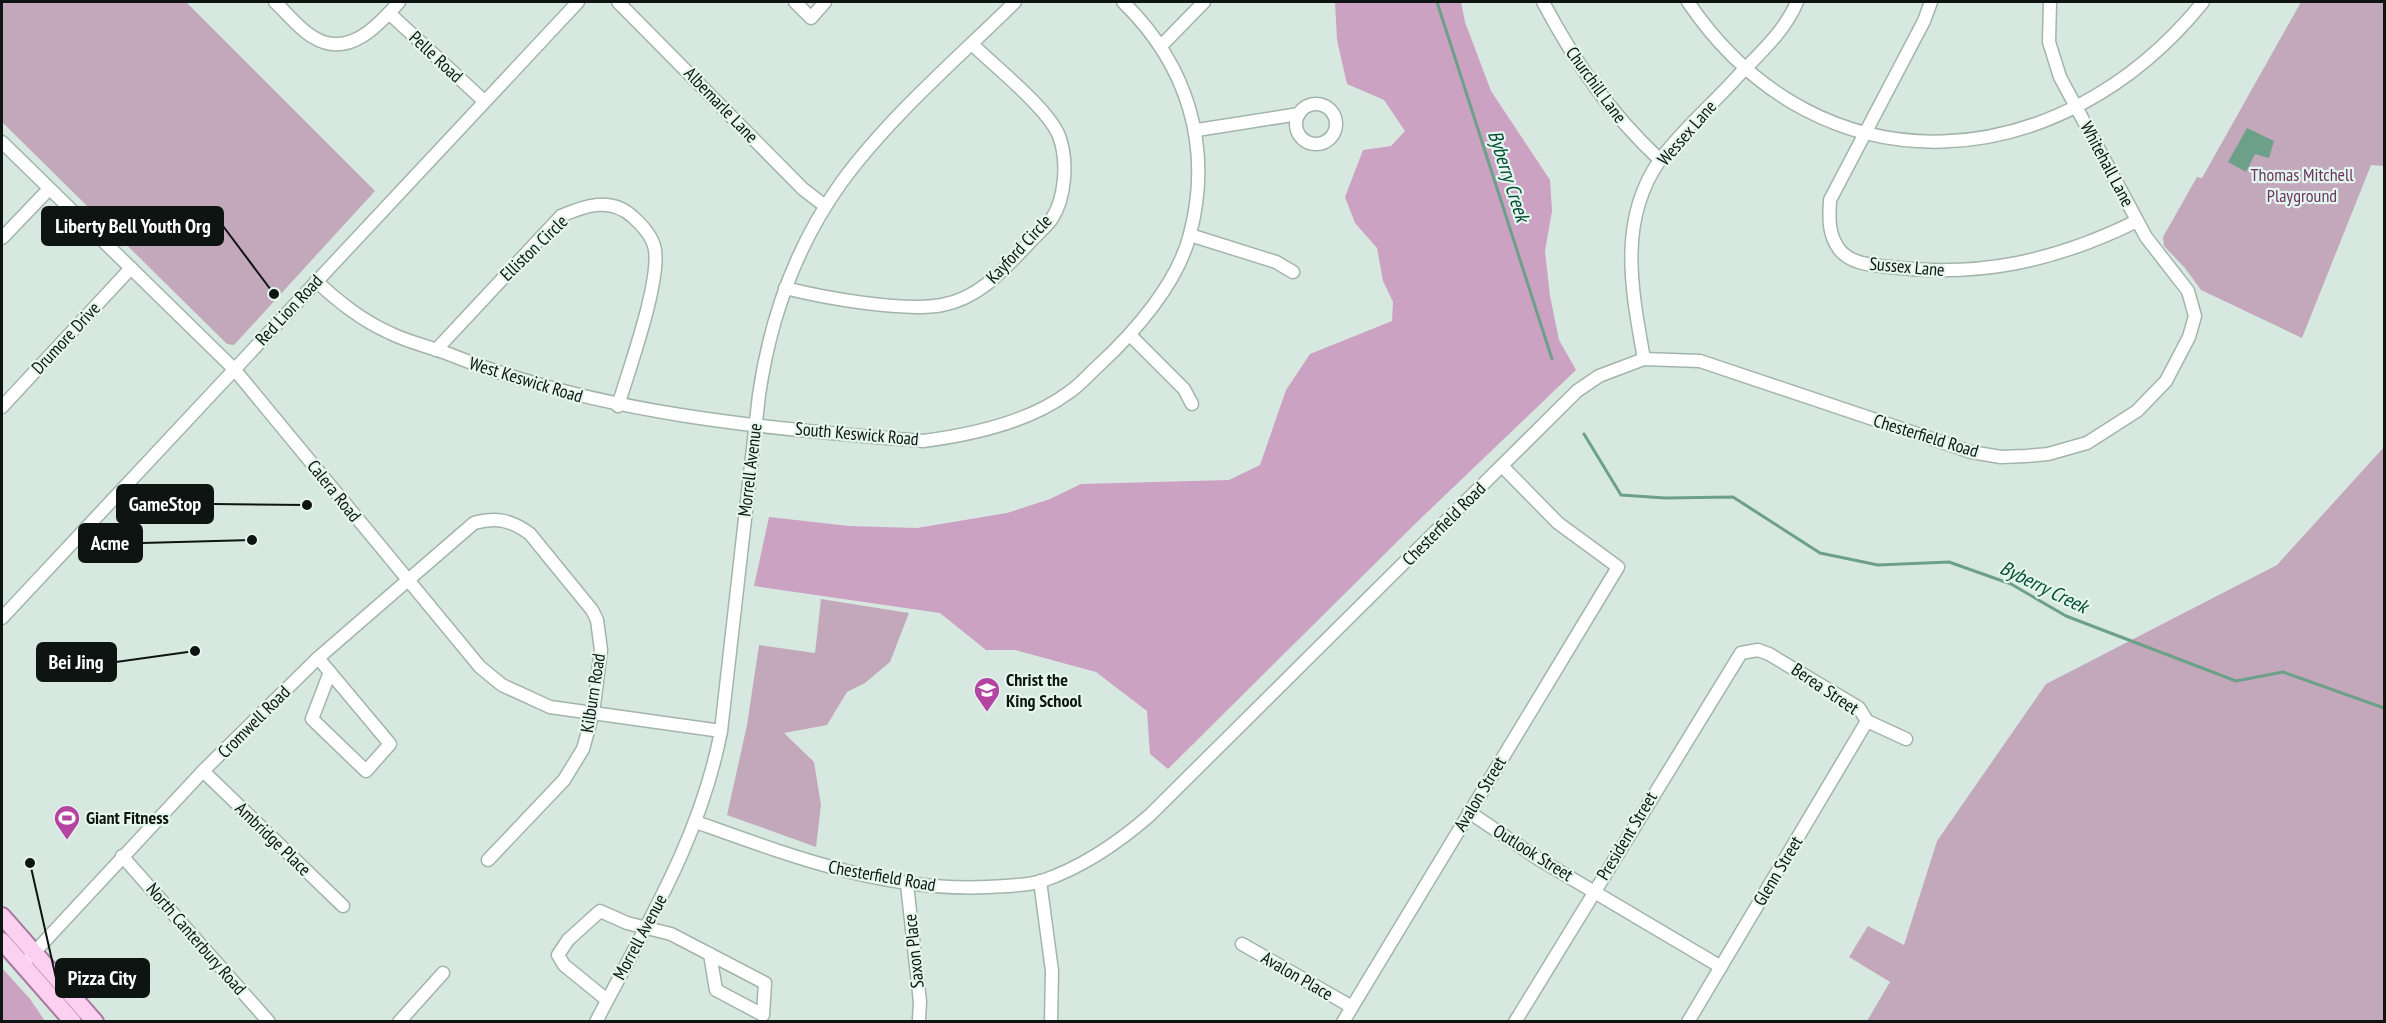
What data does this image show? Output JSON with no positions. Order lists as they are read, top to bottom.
{
  "streets": {
    "street": [
      "Pelle Road",
      "Churchill Lane",
      "Albemarle Lane",
      "Wessex Lane",
      "Whitehall Lane",
      "Elliston Circle",
      "Kayford Circle",
      "Sussex Lane",
      "Red Lion Road",
      "Drumore Drive",
      "West Keswick Road",
      "South Keswick Road",
      "Chesterfield Road",
      "Morrell Avenue",
      "Calera Road",
      "Berea Street",
      "Kilburn Road",
      "Cromwell Road",
      "Avalon Street",
      "President Street",
      "Ambridge Place",
      "Outlook Street",
      "Glenn Street",
      "North Canterbury Road",
      "Saxon Place",
      "Avalon Place"
    ]
  },
  "crossings": [
    ["Pelle Road", "Red Lion Road"],
    ["Churchill Lane", "Wessex Lane"],
    ["Albemarle Lane", "Morrell Avenue"],
    ["Wessex Lane", "Chesterfield Road"],
    ["Whitehall Lane", "Sussex Lane"],
    ["Whitehall Lane", "Chesterfield Road"],
    ["Elliston Circle", "West Keswick Road"],
    ["Kayford Circle", "Morrell Avenue"],
    ["Red Lion Road", "West Keswick Road"],
    ["Red Lion Road", "Calera Road"],
    ["Drumore Drive", "Calera Road"],
    ["West Keswick Road", "South Keswick Road"],
    ["West Keswick Road", "Morrell Avenue"],
    ["South Keswick Road", "Morrell Avenue"],
    ["Chesterfield Road", "Morrell Avenue"],
    ["Chesterfield Road", "Avalon Street"],
    ["Chesterfield Road", "Saxon Place"],
    ["Morrell Avenue", "Calera Road"],
    ["Calera Road", "Kilburn Road"],
    ["Calera Road", "Cromwell Road"],
    ["Berea Street", "President Street"],
    ["Berea Street", "Glenn Street"],
    ["Kilburn Road", "Cromwell Road"],
    ["Cromwell Road", "Ambridge Place"],
    ["Cromwell Road", "North Canterbury Road"],
    ["Avalon Street", "Outlook Street"],
    ["Avalon Street", "Avalon Place"],
    ["President Street", "Outlook Street"],
    ["Outlook Street", "Glenn Street"]
  ],
  "water": ["Byberry Creek"],
  "parks": ["Thomas Mitchell Playground"],
  "places": {
    "other": [
      "Liberty Bell Youth Org",
      "GameStop",
      "Acme",
      "Bei Jing",
      "Pizza City"
    ],
    "school or university": ["Christ the King School"],
    "sports": ["Giant Fitness"]
  }
}
